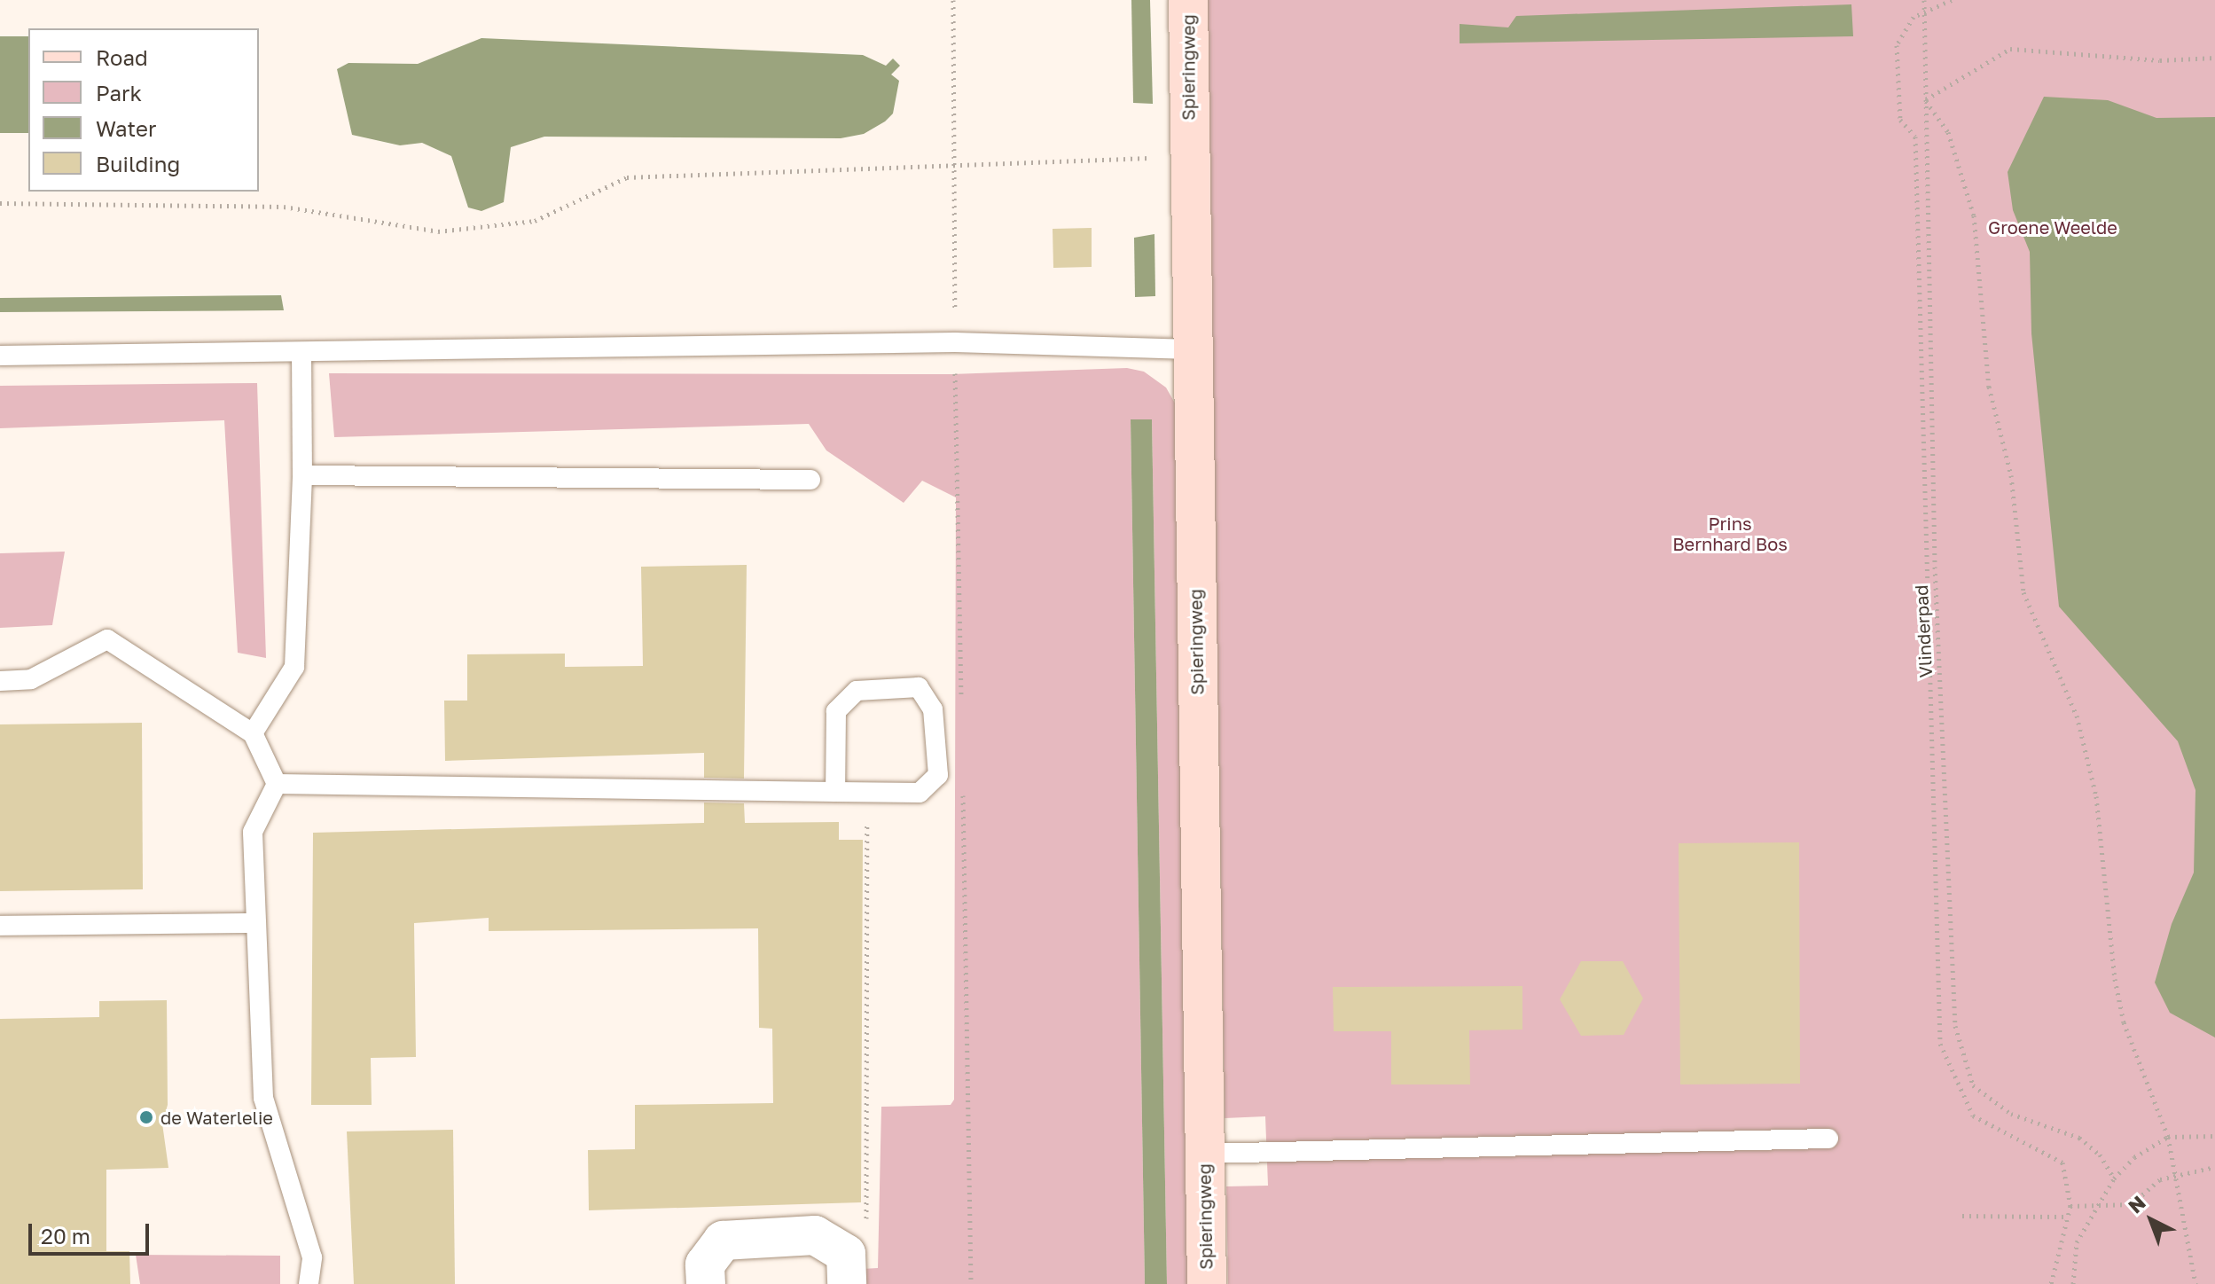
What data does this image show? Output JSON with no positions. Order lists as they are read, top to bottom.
{
  "streets": {
    "street": ["Spieringweg"],
    "path": ["Vlinderpad"]
  },
  "parks": ["Groene Weelde", "Prins Bernhard Bos"],
  "places": ["de Waterlelie"],
  "legend": [
    "Road",
    "Park",
    "Water",
    "Building"
  ],
  "scale_bar": "20 m",
  "north": "top left"
}
